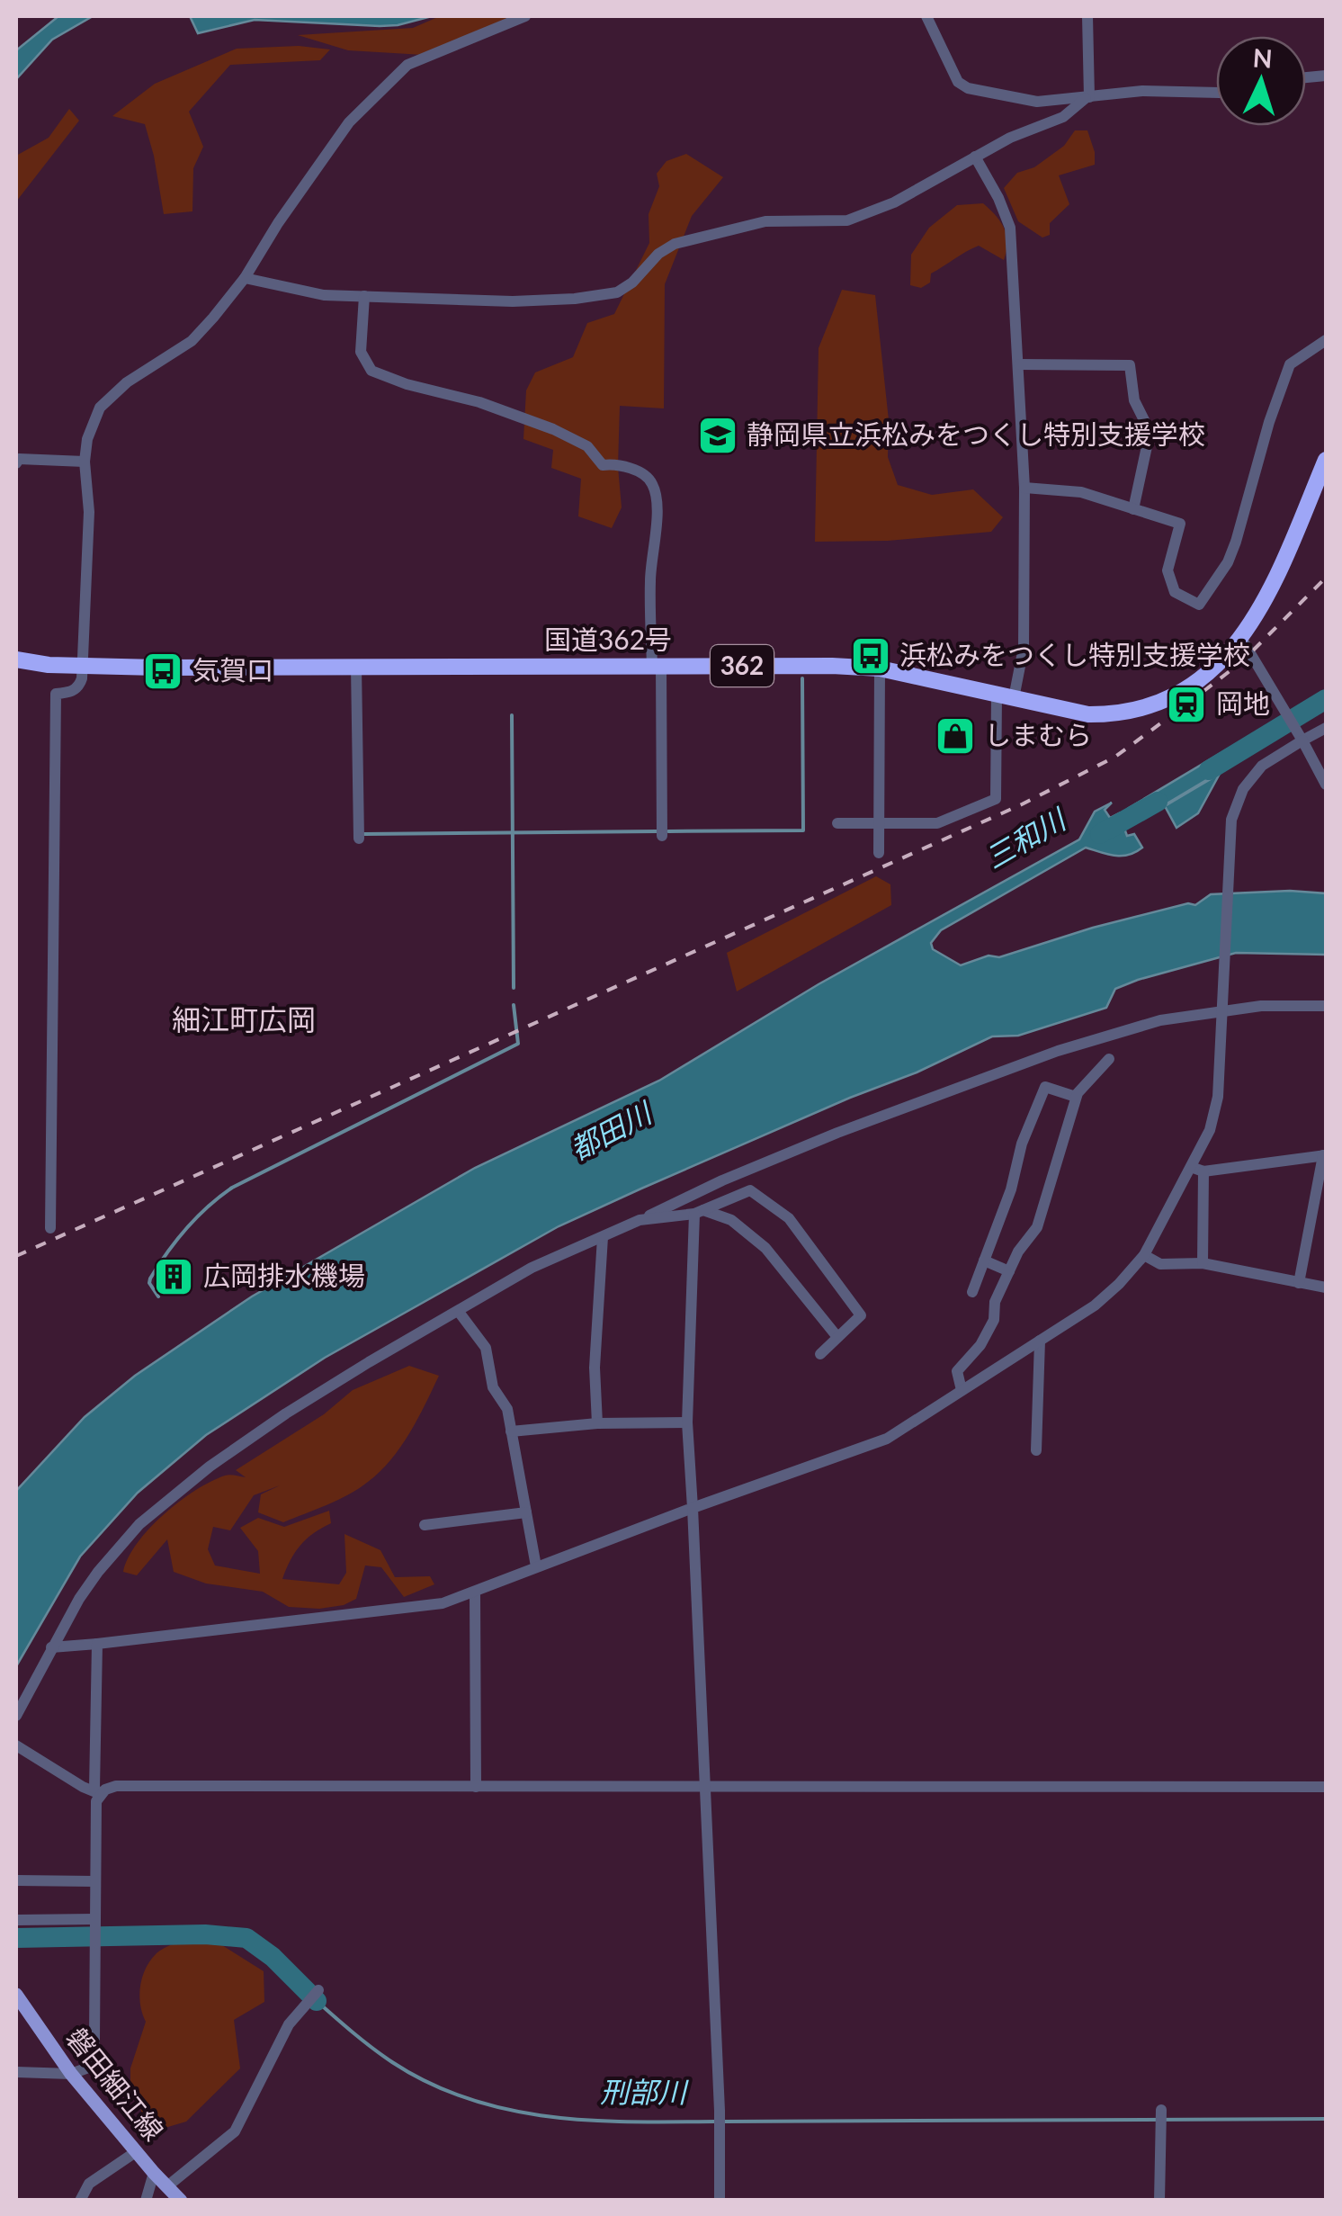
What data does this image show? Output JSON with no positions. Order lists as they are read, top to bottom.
{
  "streets": {
    "highway": ["国道362号", "362"],
    "main road": ["磐田細江線"]
  },
  "districts": ["細江町広岡"],
  "water": ["三和川", "都田川", "刑部川"],
  "places": {
    "school or university": ["静岡県立浜松みをつくし特別支援学校"],
    "bus stop": ["浜松みをつくし特別支援学校", "気賀口"],
    "station": ["岡地"],
    "shop": ["しまむら"],
    "building": ["広岡排水機場"]
  },
  "north": "top"
}
